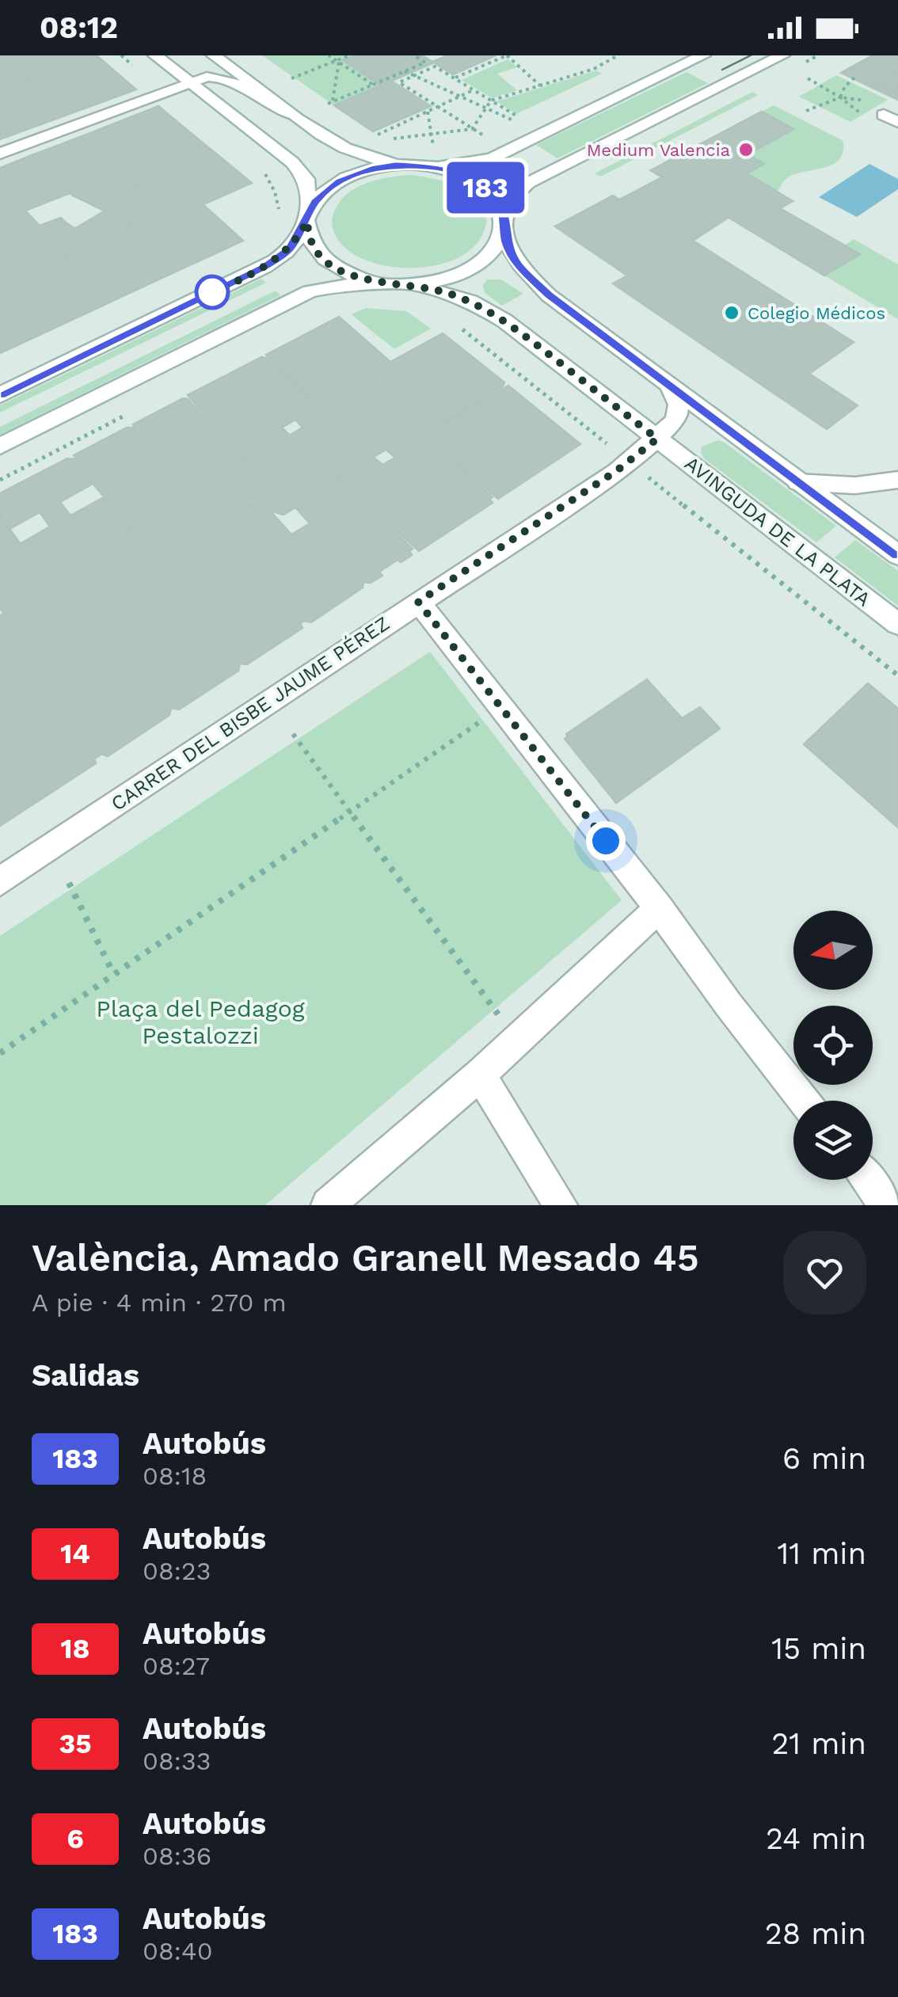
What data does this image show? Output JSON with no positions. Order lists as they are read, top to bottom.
{
  "streets": {
    "main road": ["AVINGUDA DE LA PLATA", "CARRER DEL BISBE JAUME PÉREZ"]
  },
  "crossings": [
    ["AVINGUDA DE LA PLATA", "CARRER DEL BISBE JAUME PÉREZ"]
  ],
  "parks": ["Plaça del Pedagog Pestalozzi"],
  "places": ["Medium Valencia", "Colegio Médicos"],
  "lines": ["bus line 183"],
  "north": "left",
  "page": {
    "status": "08:12",
    "on_map": "183",
    "heading": [
      ["València, Amado Granell Mesado 45", "A pie · 4 min · 270 m"],
      "Salidas"
    ],
    "list": [
      {
        "mark": "183",
        "name": "Autobús",
        "note": "08:18",
        "value": "6 min"
      },
      {
        "mark": "14",
        "name": "Autobús",
        "note": "08:23",
        "value": "11 min"
      },
      {
        "mark": "18",
        "name": "Autobús",
        "note": "08:27",
        "value": "15 min"
      },
      {
        "mark": "35",
        "name": "Autobús",
        "note": "08:33",
        "value": "21 min"
      },
      {
        "mark": "6",
        "name": "Autobús",
        "note": "08:36",
        "value": "24 min"
      },
      {
        "mark": "183",
        "name": "Autobús",
        "note": "08:40",
        "value": "28 min"
      }
    ]
  }
}
